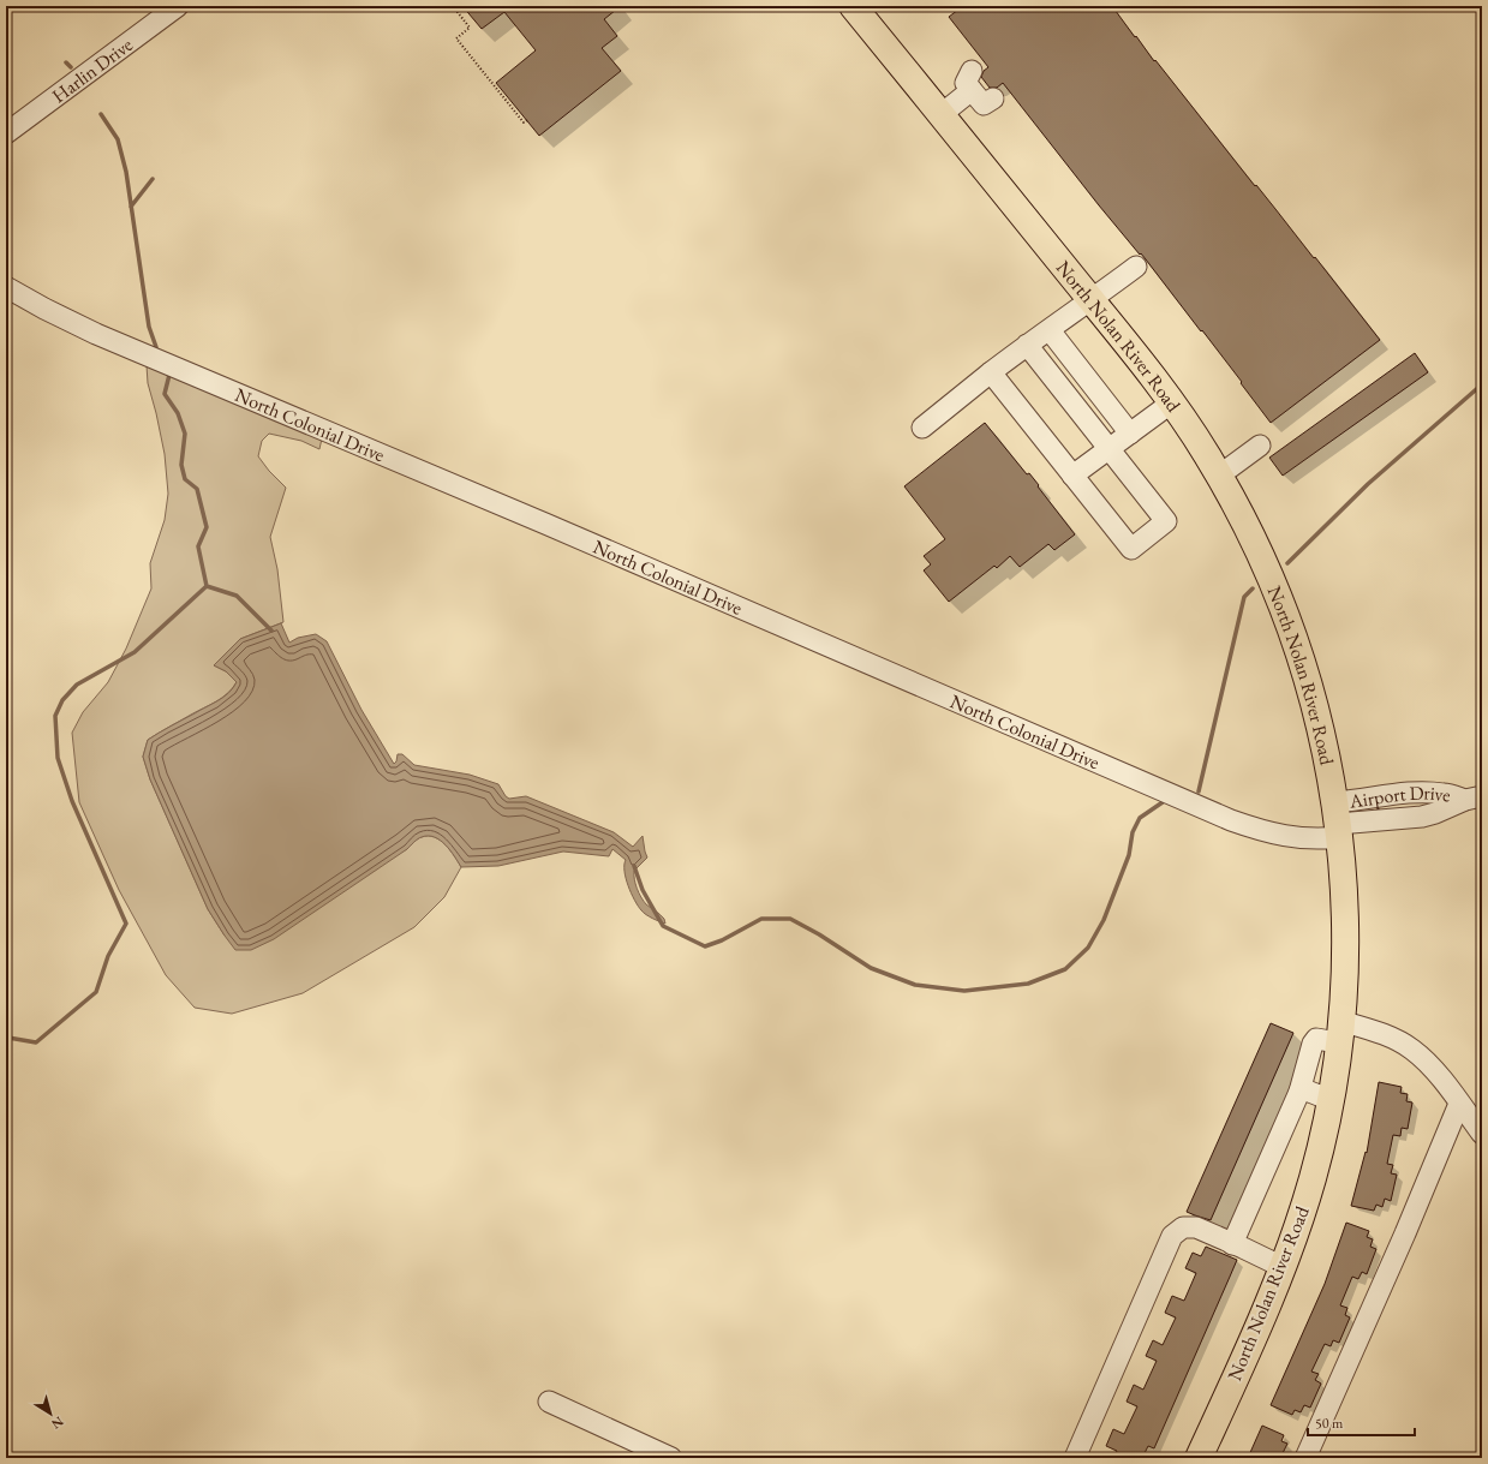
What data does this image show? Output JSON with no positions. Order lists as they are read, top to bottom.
{
  "streets": {
    "main road": ["North Nolan River Road"],
    "street": ["Harlin Drive", "North Colonial Drive", "Airport Drive"]
  },
  "crossings": [
    ["North Nolan River Road", "North Colonial Drive"],
    ["North Nolan River Road", "Airport Drive"],
    ["North Colonial Drive", "Airport Drive"]
  ],
  "scale_bar": "50 m",
  "north": "bottom right"
}
